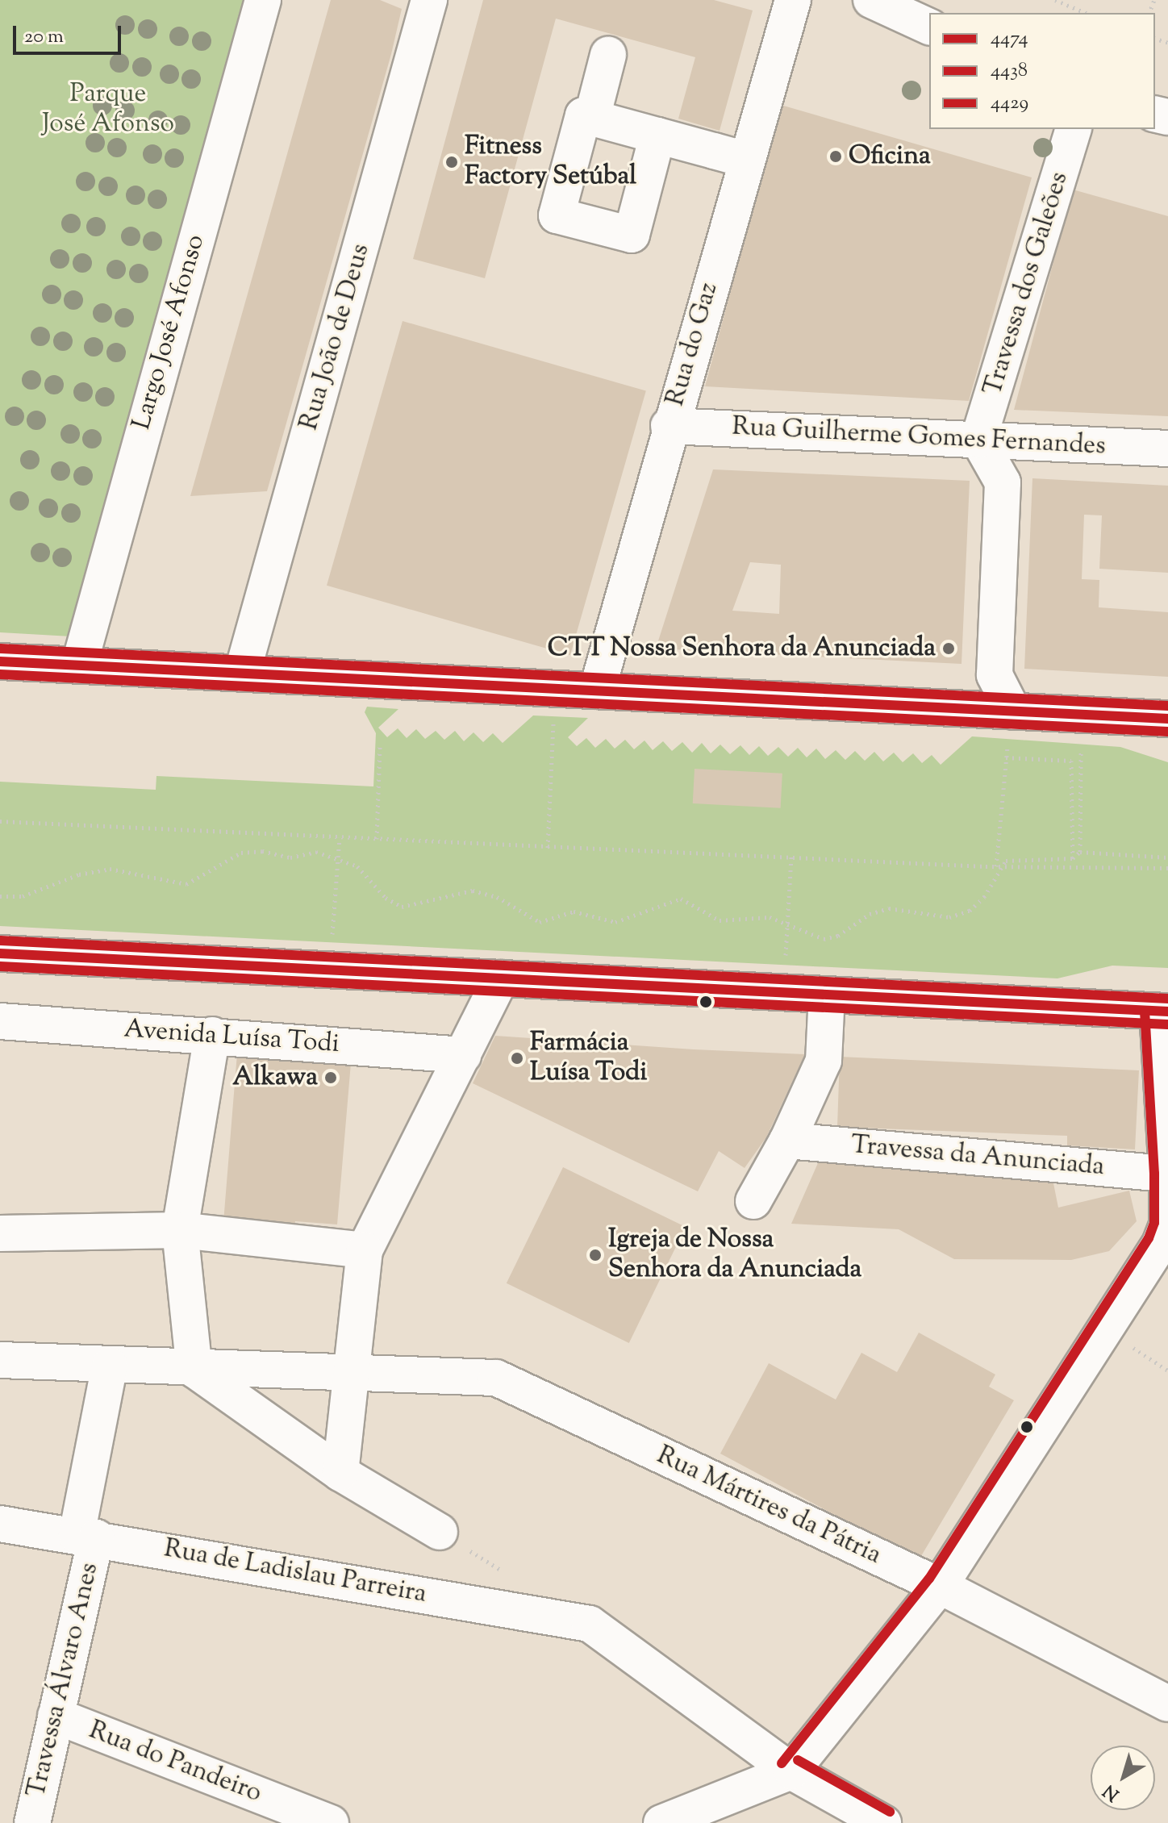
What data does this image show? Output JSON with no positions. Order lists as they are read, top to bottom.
{
  "streets": {
    "street": [
      "Travessa dos Galeões",
      "Largo José Afonso",
      "Rua João de Deus",
      "Rua do Gaz",
      "Rua Guilherme Gomes Fernandes",
      "Avenida Luísa Todi",
      "Travessa da Anunciada",
      "Rua Mártires da Pátria",
      "Rua de Ladislau Parreira",
      "Travessa Álvaro Anes",
      "Rua do Pandeiro"
    ]
  },
  "crossings": [
    ["Travessa dos Galeões", "Rua Guilherme Gomes Fernandes"],
    ["Rua do Gaz", "Rua Guilherme Gomes Fernandes"],
    ["Rua Mártires da Pátria", "Travessa Álvaro Anes"],
    ["Rua de Ladislau Parreira", "Travessa Álvaro Anes"],
    ["Travessa Álvaro Anes", "Rua do Pandeiro"]
  ],
  "parks": ["Parque José Afonso"],
  "places": [
    "Oficina",
    "Fitness Factory Setúbal",
    "CTT Nossa Senhora da Anunciada",
    "Farmácia Luísa Todi",
    "Alkawa",
    "Igreja de Nossa Senhora da Anunciada"
  ],
  "lines": ["transit line 4429", "transit line 4474", "transit line 4438"],
  "legend": ["4474", "4438", "4429"],
  "scale_bar": "20 m",
  "north": "bottom left"
}
